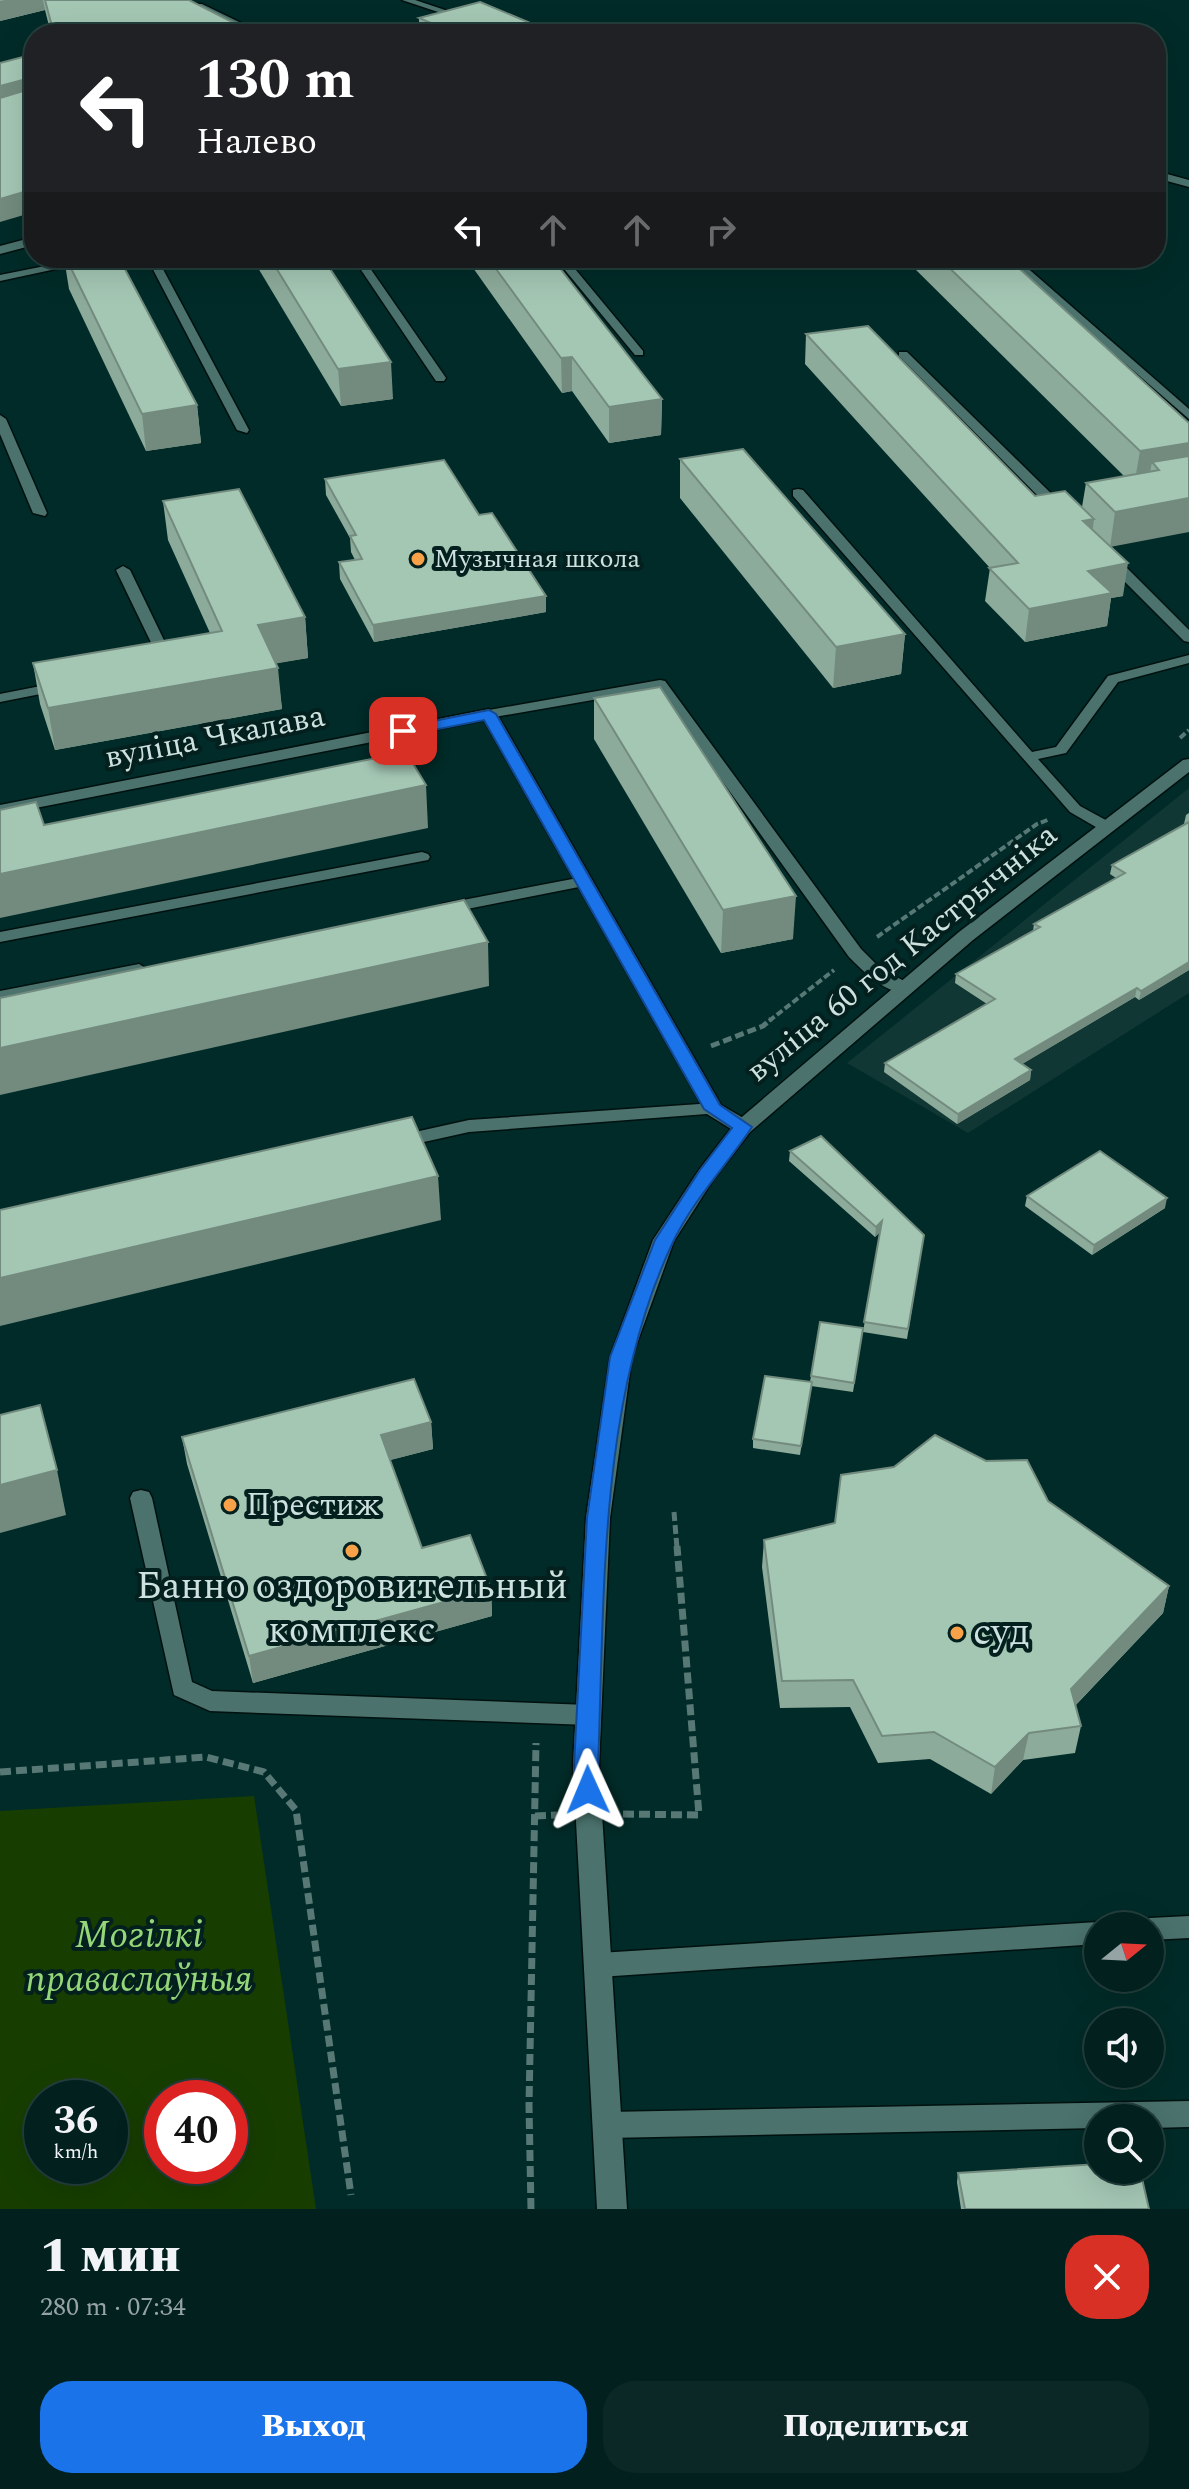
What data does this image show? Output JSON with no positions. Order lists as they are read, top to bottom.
{
  "streets": {
    "street": ["вуліца Чкалава", "вуліца 60 год Кастрычніка"]
  },
  "parks": ["Могілкі праваслаўныя"],
  "places": [
    "Музычная школа",
    "Престиж",
    "Банно оздоровительный комплекс",
    "суд"
  ],
  "north": "right",
  "page": {
    "turn": ["130 m", "Налево"],
    "speed": "36 km/h",
    "limit": "40",
    "heading": ["1 мин", "280 m · 07:34"],
    "buttons": ["Выход", "Поделиться"]
  }
}
